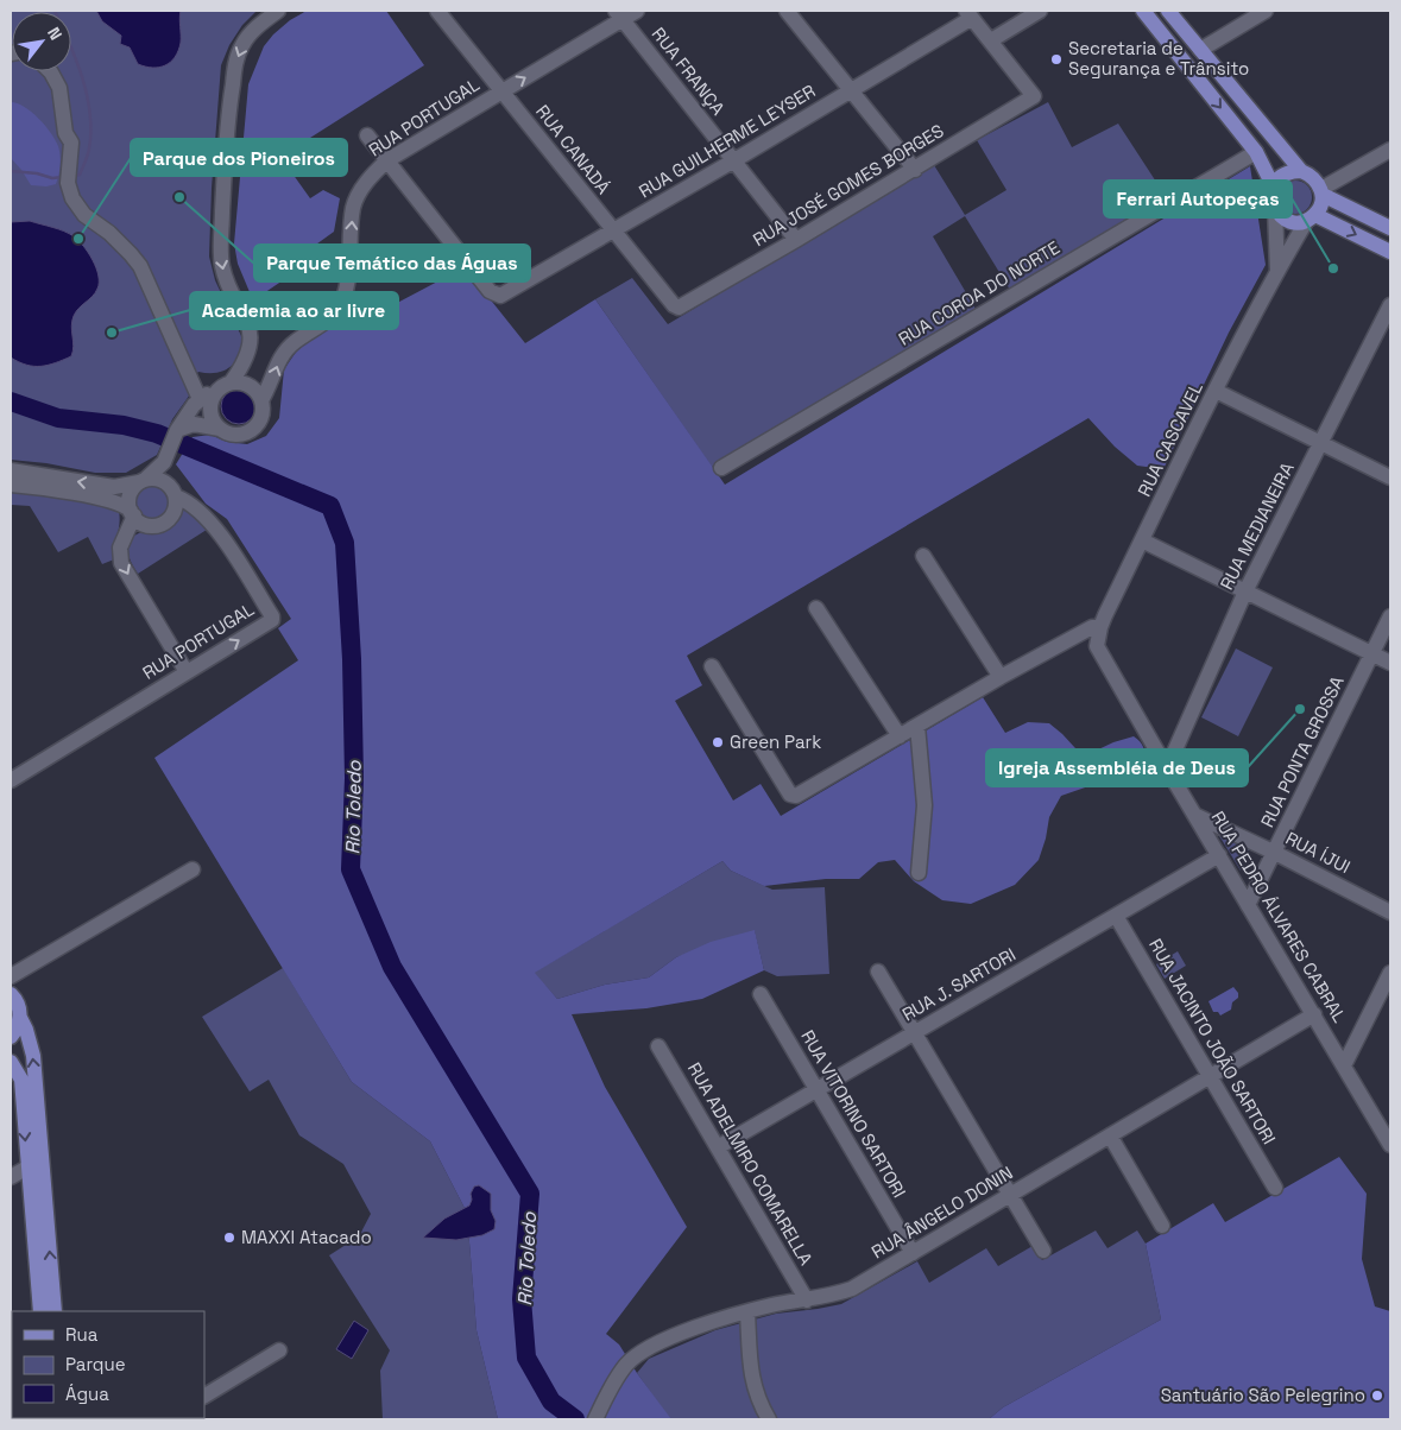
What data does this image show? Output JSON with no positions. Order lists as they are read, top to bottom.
{
  "streets": {
    "street": [
      "RUA FRANÇA",
      "RUA PORTUGAL",
      "RUA GUILHERME LEYSER",
      "RUA CANADÁ",
      "RUA JOSÉ GOMES BORGES",
      "RUA COROA DO NORTE",
      "RUA CASCAVEL",
      "RUA MEDIANEIRA",
      "RUA PONTA GROSSA",
      "RUA ÍJUI",
      "RUA PEDRO ÁLVARES CABRAL",
      "RUA J. SARTORI",
      "RUA JACINTO JOÃO SARTORI",
      "RUA VITORINO SARTORI",
      "RUA ADELMIRO COMARELLA",
      "RUA ÂNGELO DONIN"
    ]
  },
  "crossings": [
    ["RUA FRANÇA", "RUA PORTUGAL"],
    ["RUA FRANÇA", "RUA GUILHERME LEYSER"],
    ["RUA FRANÇA", "RUA JOSÉ GOMES BORGES"],
    ["RUA PORTUGAL", "RUA GUILHERME LEYSER"],
    ["RUA PORTUGAL", "RUA CANADÁ"],
    ["RUA GUILHERME LEYSER", "RUA CANADÁ"],
    ["RUA CANADÁ", "RUA JOSÉ GOMES BORGES"],
    ["RUA CASCAVEL", "RUA PEDRO ÁLVARES CABRAL"],
    ["RUA MEDIANEIRA", "RUA PEDRO ÁLVARES CABRAL"],
    ["RUA PONTA GROSSA", "RUA ÍJUI"],
    ["RUA PONTA GROSSA", "RUA PEDRO ÁLVARES CABRAL"],
    ["RUA ÍJUI", "RUA PEDRO ÁLVARES CABRAL"],
    ["RUA PEDRO ÁLVARES CABRAL", "RUA J. SARTORI"],
    ["RUA PEDRO ÁLVARES CABRAL", "RUA ÂNGELO DONIN"],
    ["RUA J. SARTORI", "RUA JACINTO JOÃO SARTORI"],
    ["RUA J. SARTORI", "RUA VITORINO SARTORI"],
    ["RUA J. SARTORI", "RUA ADELMIRO COMARELLA"],
    ["RUA JACINTO JOÃO SARTORI", "RUA ÂNGELO DONIN"],
    ["RUA VITORINO SARTORI", "RUA ÂNGELO DONIN"],
    ["RUA ADELMIRO COMARELLA", "RUA ÂNGELO DONIN"]
  ],
  "water": ["Rio Toledo"],
  "places": [
    "Secretaria de Segurança e Trânsito",
    "Parque Temático das Águas",
    "Parque dos Pioneiros",
    "Ferrari Autopeças",
    "Academia ao ar livre",
    "Igreja Assembléia de Deus",
    "Green Park",
    "MAXXI Atacado",
    "Santuário São Pelegrino"
  ],
  "legend": ["Rua", "Parque", "Água"],
  "north": "top right"
}
